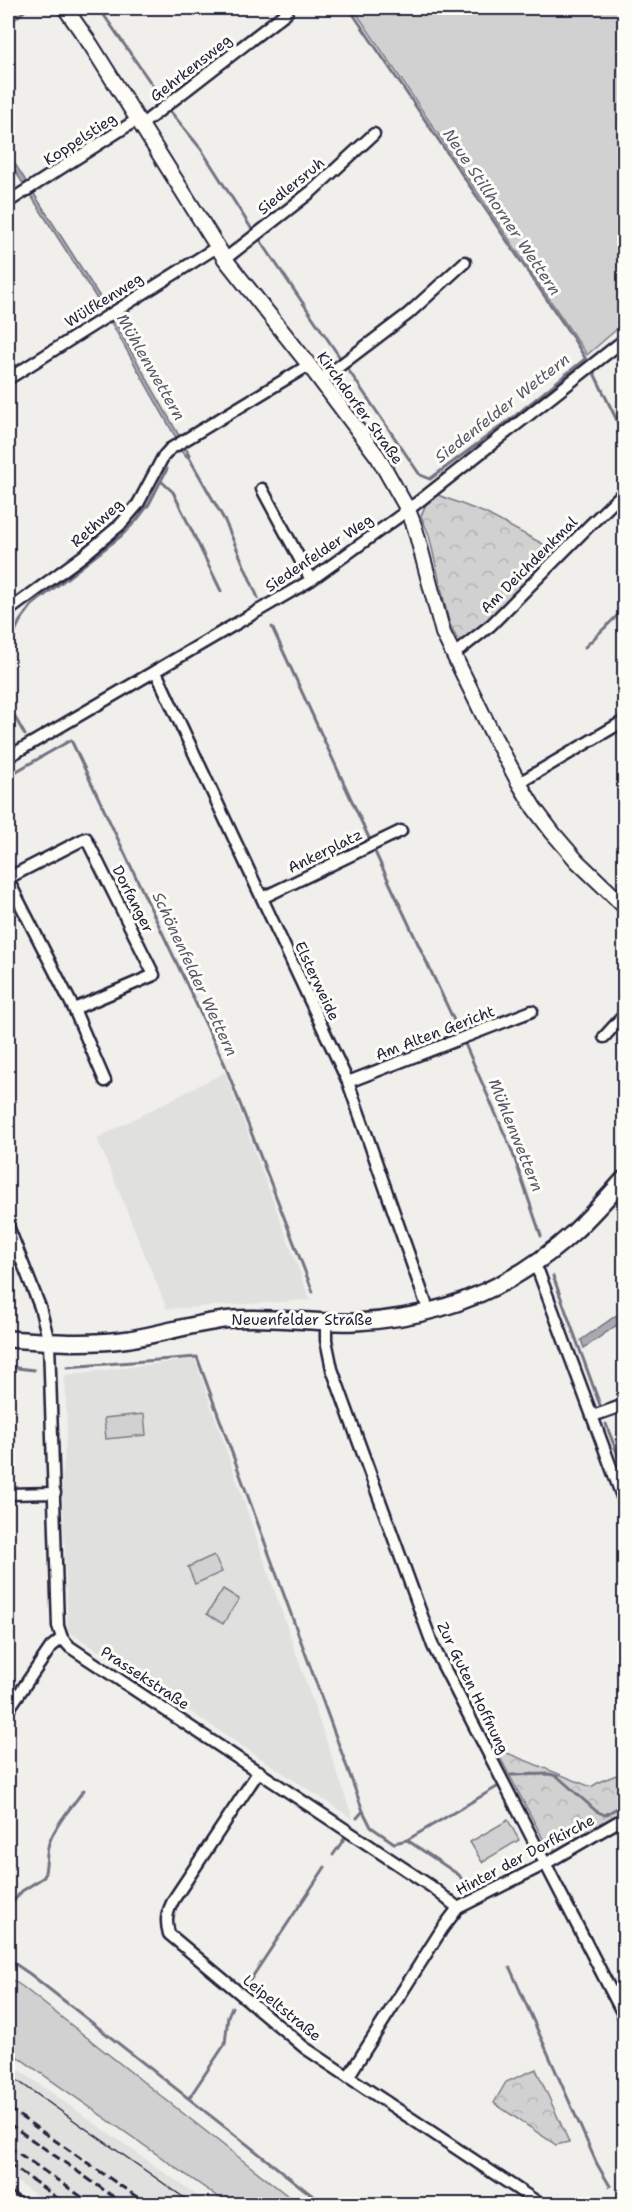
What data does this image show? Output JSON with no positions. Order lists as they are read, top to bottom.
{
  "streets": {
    "main road": ["Neuenfelder Straße"],
    "street": [
      "Gehrkensweg",
      "Koppelstieg",
      "Siedlersruh",
      "Wülfkenweg",
      "Kirchdorfer Straße",
      "Rethweg",
      "Siedenfelder Weg",
      "Am Deichdenkmal",
      "Ankerplatz",
      "Dorfanger",
      "Elsterweide",
      "Am Alten Gericht",
      "Prassekstraße",
      "Zur Guten Hoffnung",
      "Hinter der Dorfkirche",
      "Leipeltstraße"
    ]
  },
  "crossings": [
    ["Gehrkensweg", "Koppelstieg"],
    ["Gehrkensweg", "Kirchdorfer Straße"],
    ["Koppelstieg", "Kirchdorfer Straße"],
    ["Siedlersruh", "Wülfkenweg"],
    ["Siedlersruh", "Kirchdorfer Straße"],
    ["Wülfkenweg", "Kirchdorfer Straße"],
    ["Kirchdorfer Straße", "Rethweg"],
    ["Kirchdorfer Straße", "Siedenfelder Weg"],
    ["Kirchdorfer Straße", "Am Deichdenkmal"],
    ["Siedenfelder Weg", "Elsterweide"],
    ["Ankerplatz", "Elsterweide"],
    ["Elsterweide", "Am Alten Gericht"],
    ["Elsterweide", "Neuenfelder Straße"],
    ["Neuenfelder Straße", "Zur Guten Hoffnung"],
    ["Prassekstraße", "Hinter der Dorfkirche"],
    ["Prassekstraße", "Leipeltstraße"],
    ["Zur Guten Hoffnung", "Hinter der Dorfkirche"],
    ["Hinter der Dorfkirche", "Leipeltstraße"]
  ],
  "water": [
    "Neue Stillhorner Wettern",
    "Mühlenwettern",
    "Siedenfelder Wettern",
    "Schönenfelder Wettern"
  ]
}
